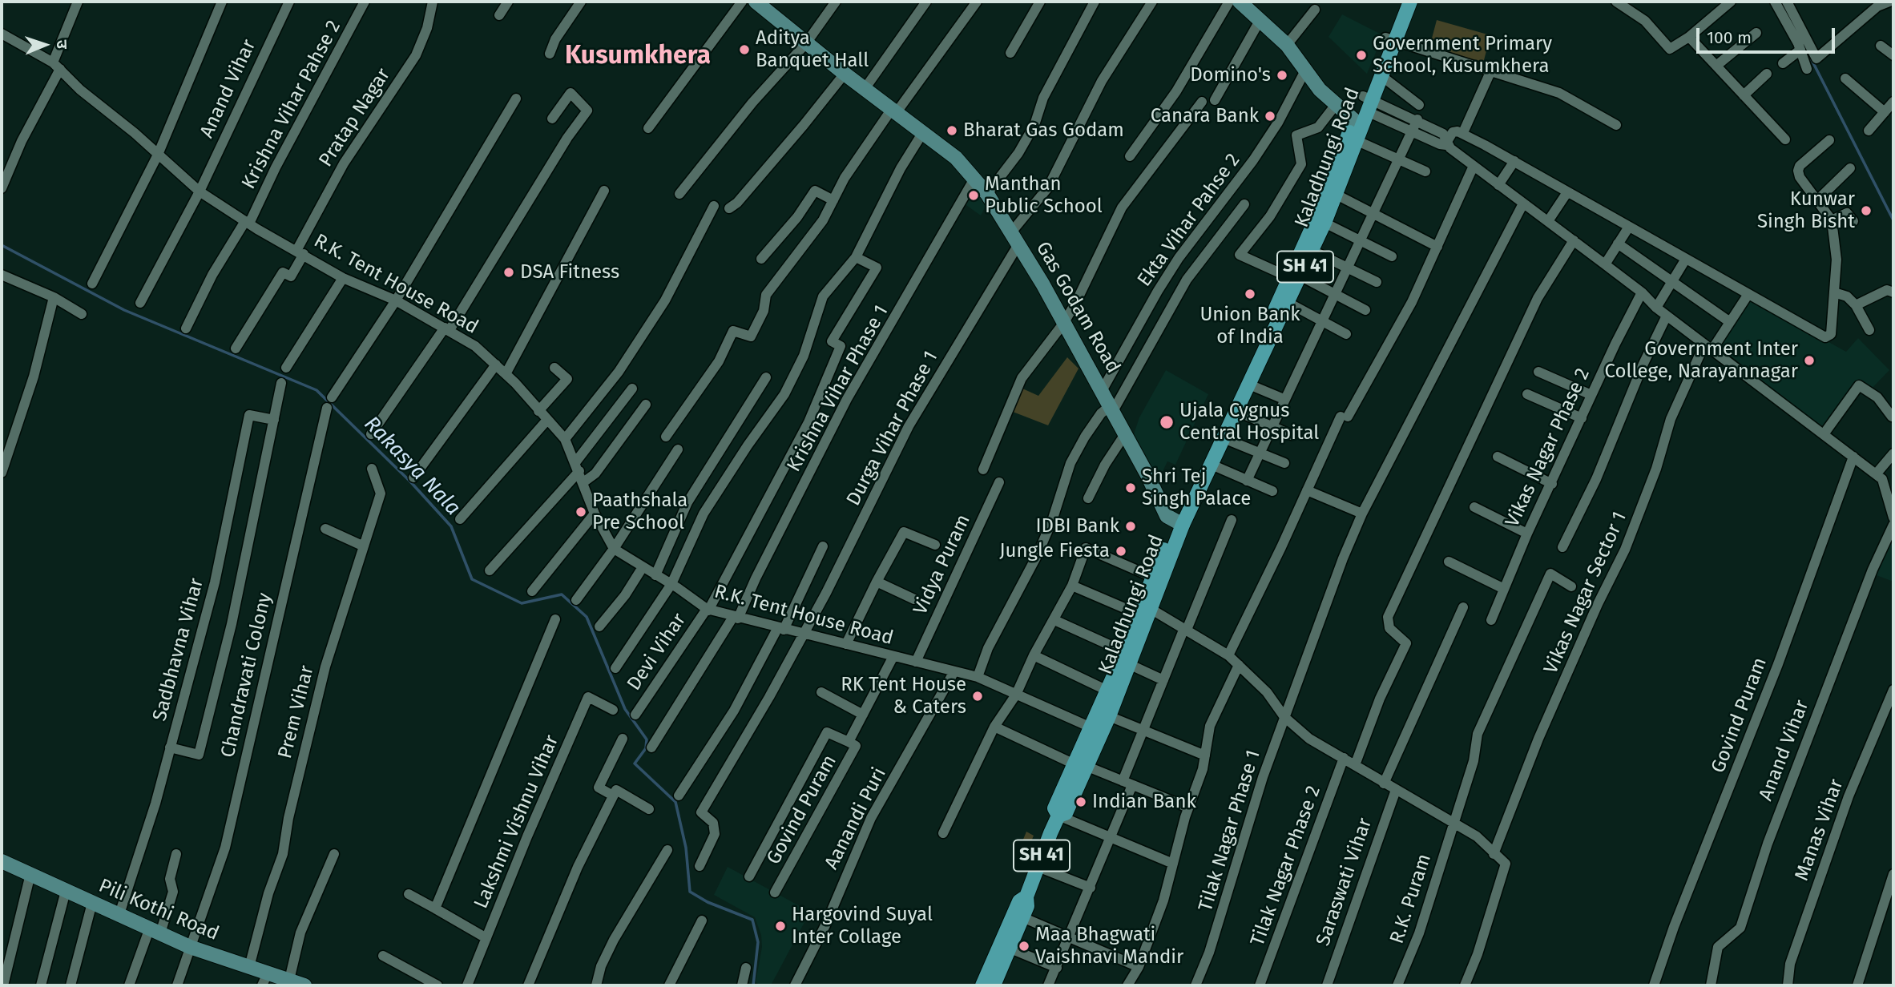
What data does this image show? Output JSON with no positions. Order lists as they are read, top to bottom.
{
  "streets": {
    "main road": [
      "Kaladhungi Road",
      "SH 41",
      "Gas Godam Road",
      "Pili Kothi Road"
    ],
    "street": [
      "Anand Vihar",
      "Krishna Vihar Pahse 2",
      "Pratap Nagar",
      "Ekta Vihar Pahse 2",
      "R.K. Tent House Road",
      "Krishna Vihar Phase 1",
      "Durga Vihar Phase 1",
      "Vikas Nagar Phase 2",
      "Vidya Puram",
      "Vikas Nagar Sector 1",
      "Sadbhavna Vihar",
      "Devi Vihar",
      "Chandravati Colony",
      "Prem Vihar",
      "Govind Puram",
      "Aanandi Puri",
      "Lakshmi Vishnu Vihar",
      "Manas Vihar",
      "Tilak Nagar Phase 1",
      "Tilak Nagar Phase 2",
      "Saraswati Vihar",
      "R.K. Puram"
    ]
  },
  "crossings": [
    ["Anand Vihar", "R.K. Tent House Road"],
    ["Krishna Vihar Pahse 2", "R.K. Tent House Road"],
    ["Pratap Nagar", "R.K. Tent House Road"],
    ["Kaladhungi Road", "R.K. Tent House Road"],
    ["Kaladhungi Road", "Gas Godam Road"],
    ["Ekta Vihar Pahse 2", "Gas Godam Road"],
    ["R.K. Tent House Road", "Krishna Vihar Phase 1"],
    ["R.K. Tent House Road", "Durga Vihar Phase 1"],
    ["R.K. Tent House Road", "Vidya Puram"],
    ["R.K. Tent House Road", "Devi Vihar"],
    ["R.K. Tent House Road", "Govind Puram"],
    ["R.K. Tent House Road", "Aanandi Puri"],
    ["Gas Godam Road", "Krishna Vihar Phase 1"],
    ["Gas Godam Road", "Durga Vihar Phase 1"],
    ["Sadbhavna Vihar", "Pili Kothi Road"],
    ["Chandravati Colony", "Pili Kothi Road"],
    ["Prem Vihar", "Pili Kothi Road"]
  ],
  "districts": ["Kusumkhera"],
  "water": ["Rakasya Nala"],
  "places": [
    "Aditya Banquet Hall",
    "Government Primary School, Kusumkhera",
    "Domino's",
    "Canara Bank",
    "Bharat Gas Godam",
    "Manthan Public School",
    "Kunwar Singh Bisht",
    "DSA Fitness",
    "Union Bank of India",
    "Government Inter College, Narayannagar",
    "Ujala Cygnus Central Hospital",
    "Shri Tej Singh Palace",
    "Paathshala Pre School",
    "IDBI Bank",
    "Jungle Fiesta",
    "RK Tent House & Caters",
    "Indian Bank",
    "Hargovind Suyal Inter Collage",
    "Maa Bhagwati Vaishnavi Mandir"
  ],
  "scale_bar": "100 m",
  "north": "right"
}
